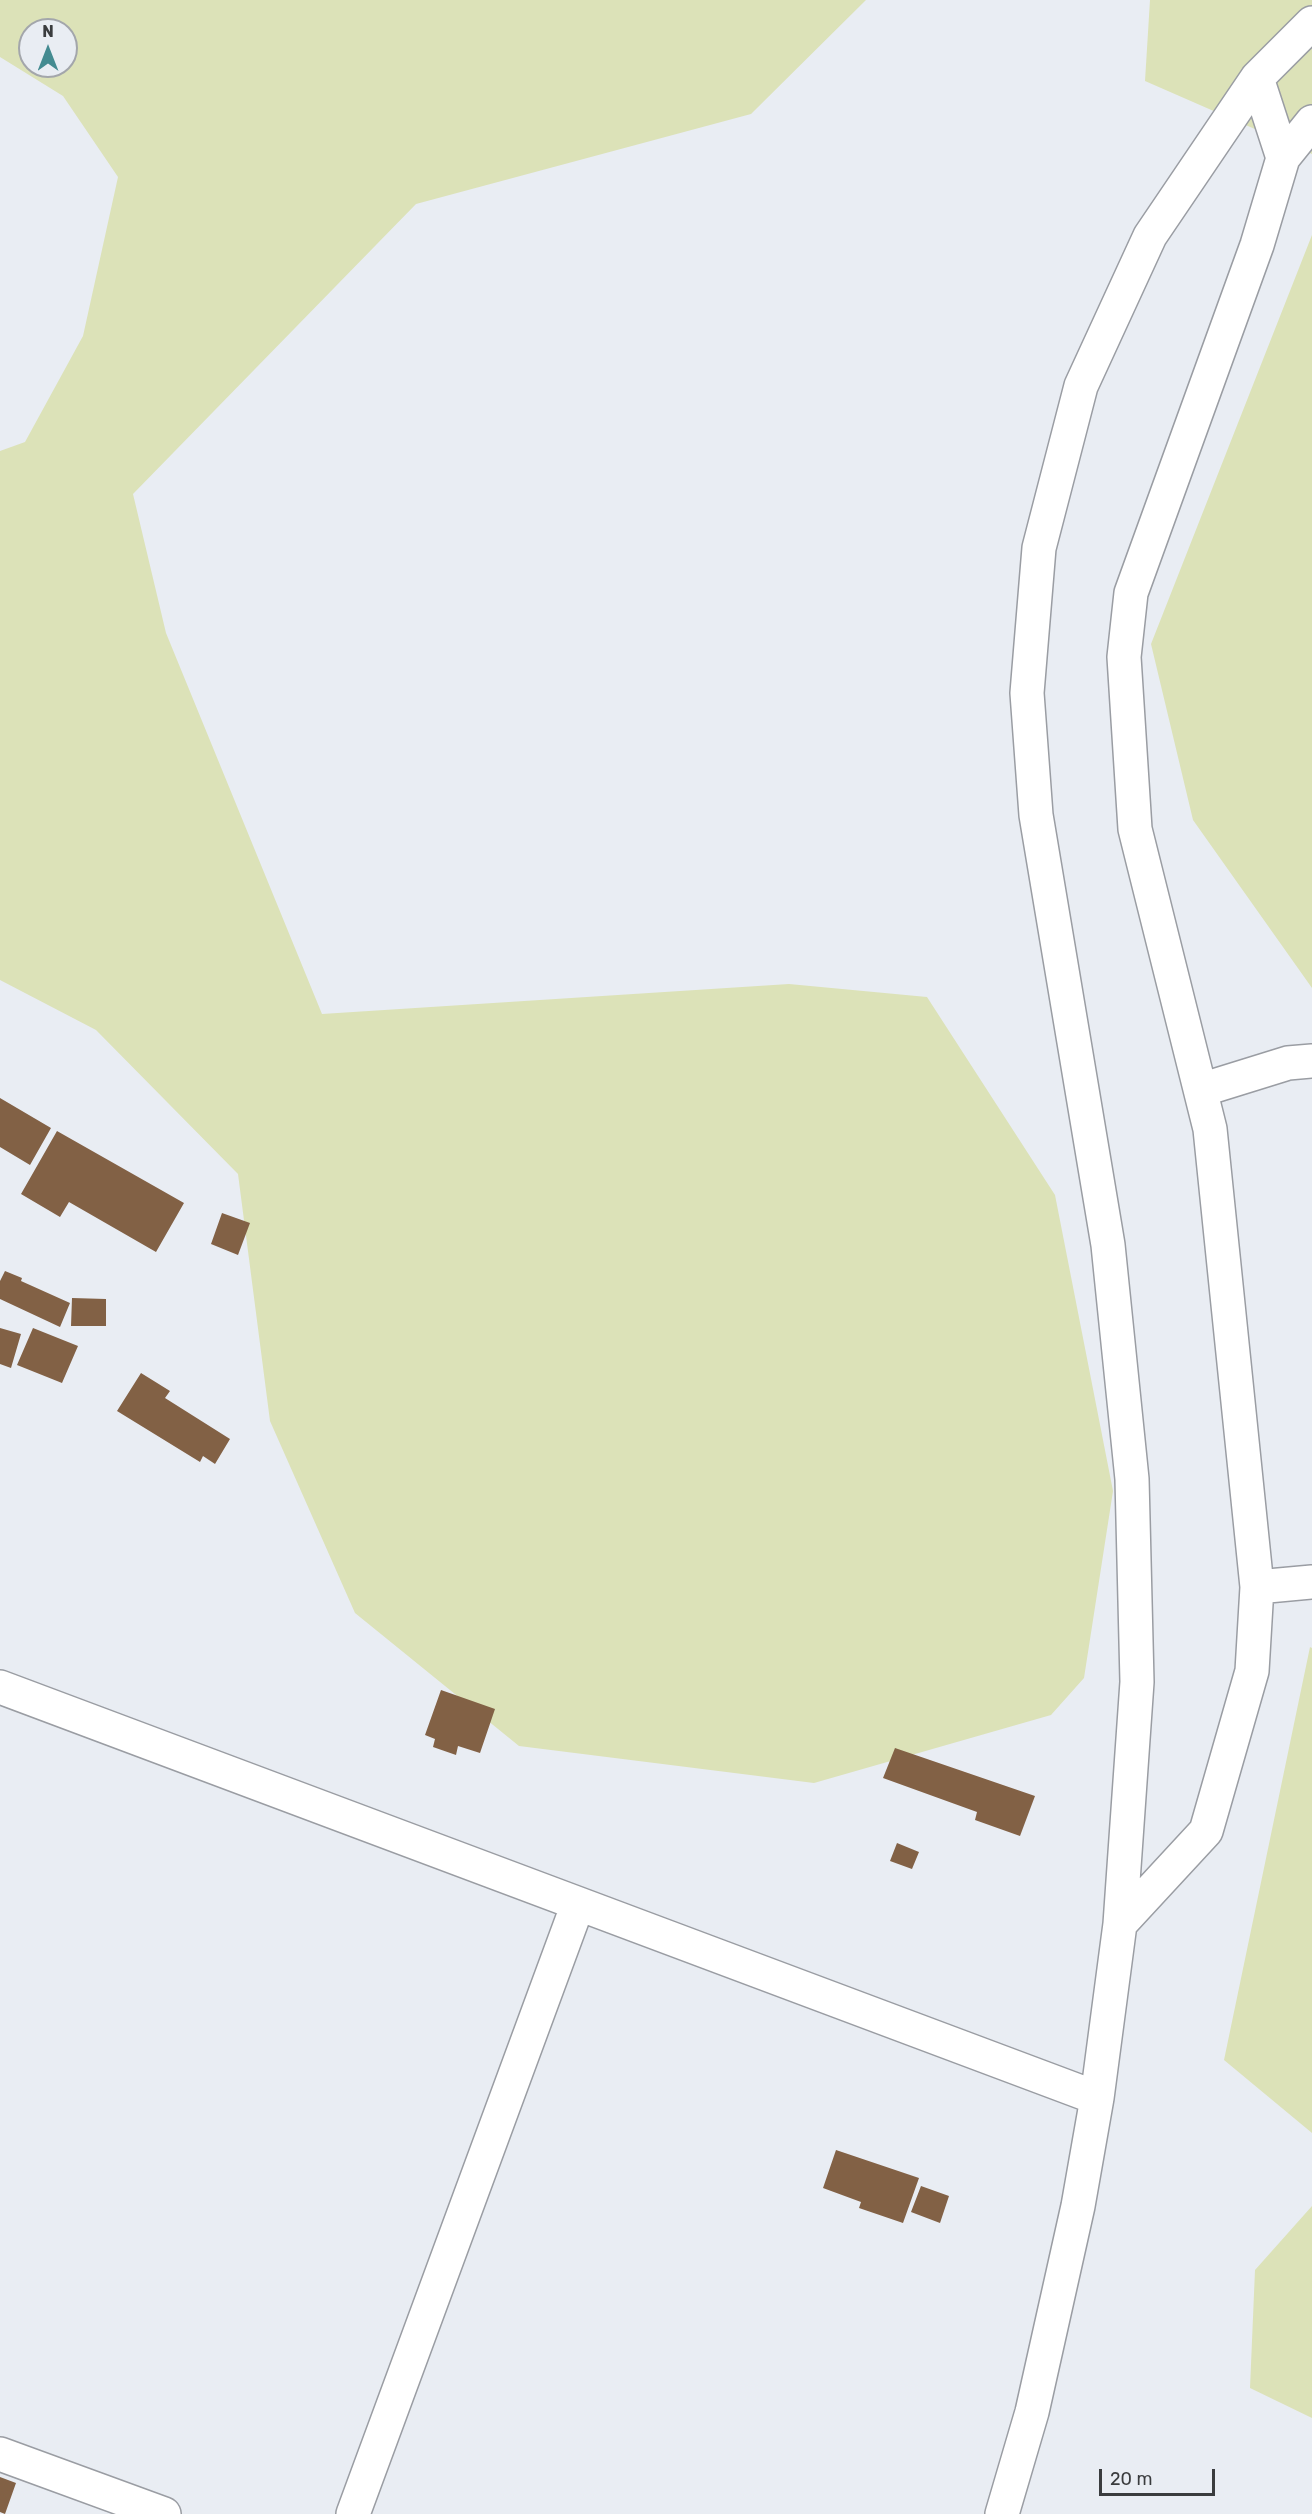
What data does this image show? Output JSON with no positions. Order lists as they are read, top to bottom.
{
  "scale_bar": "20 m",
  "north": "top"
}
